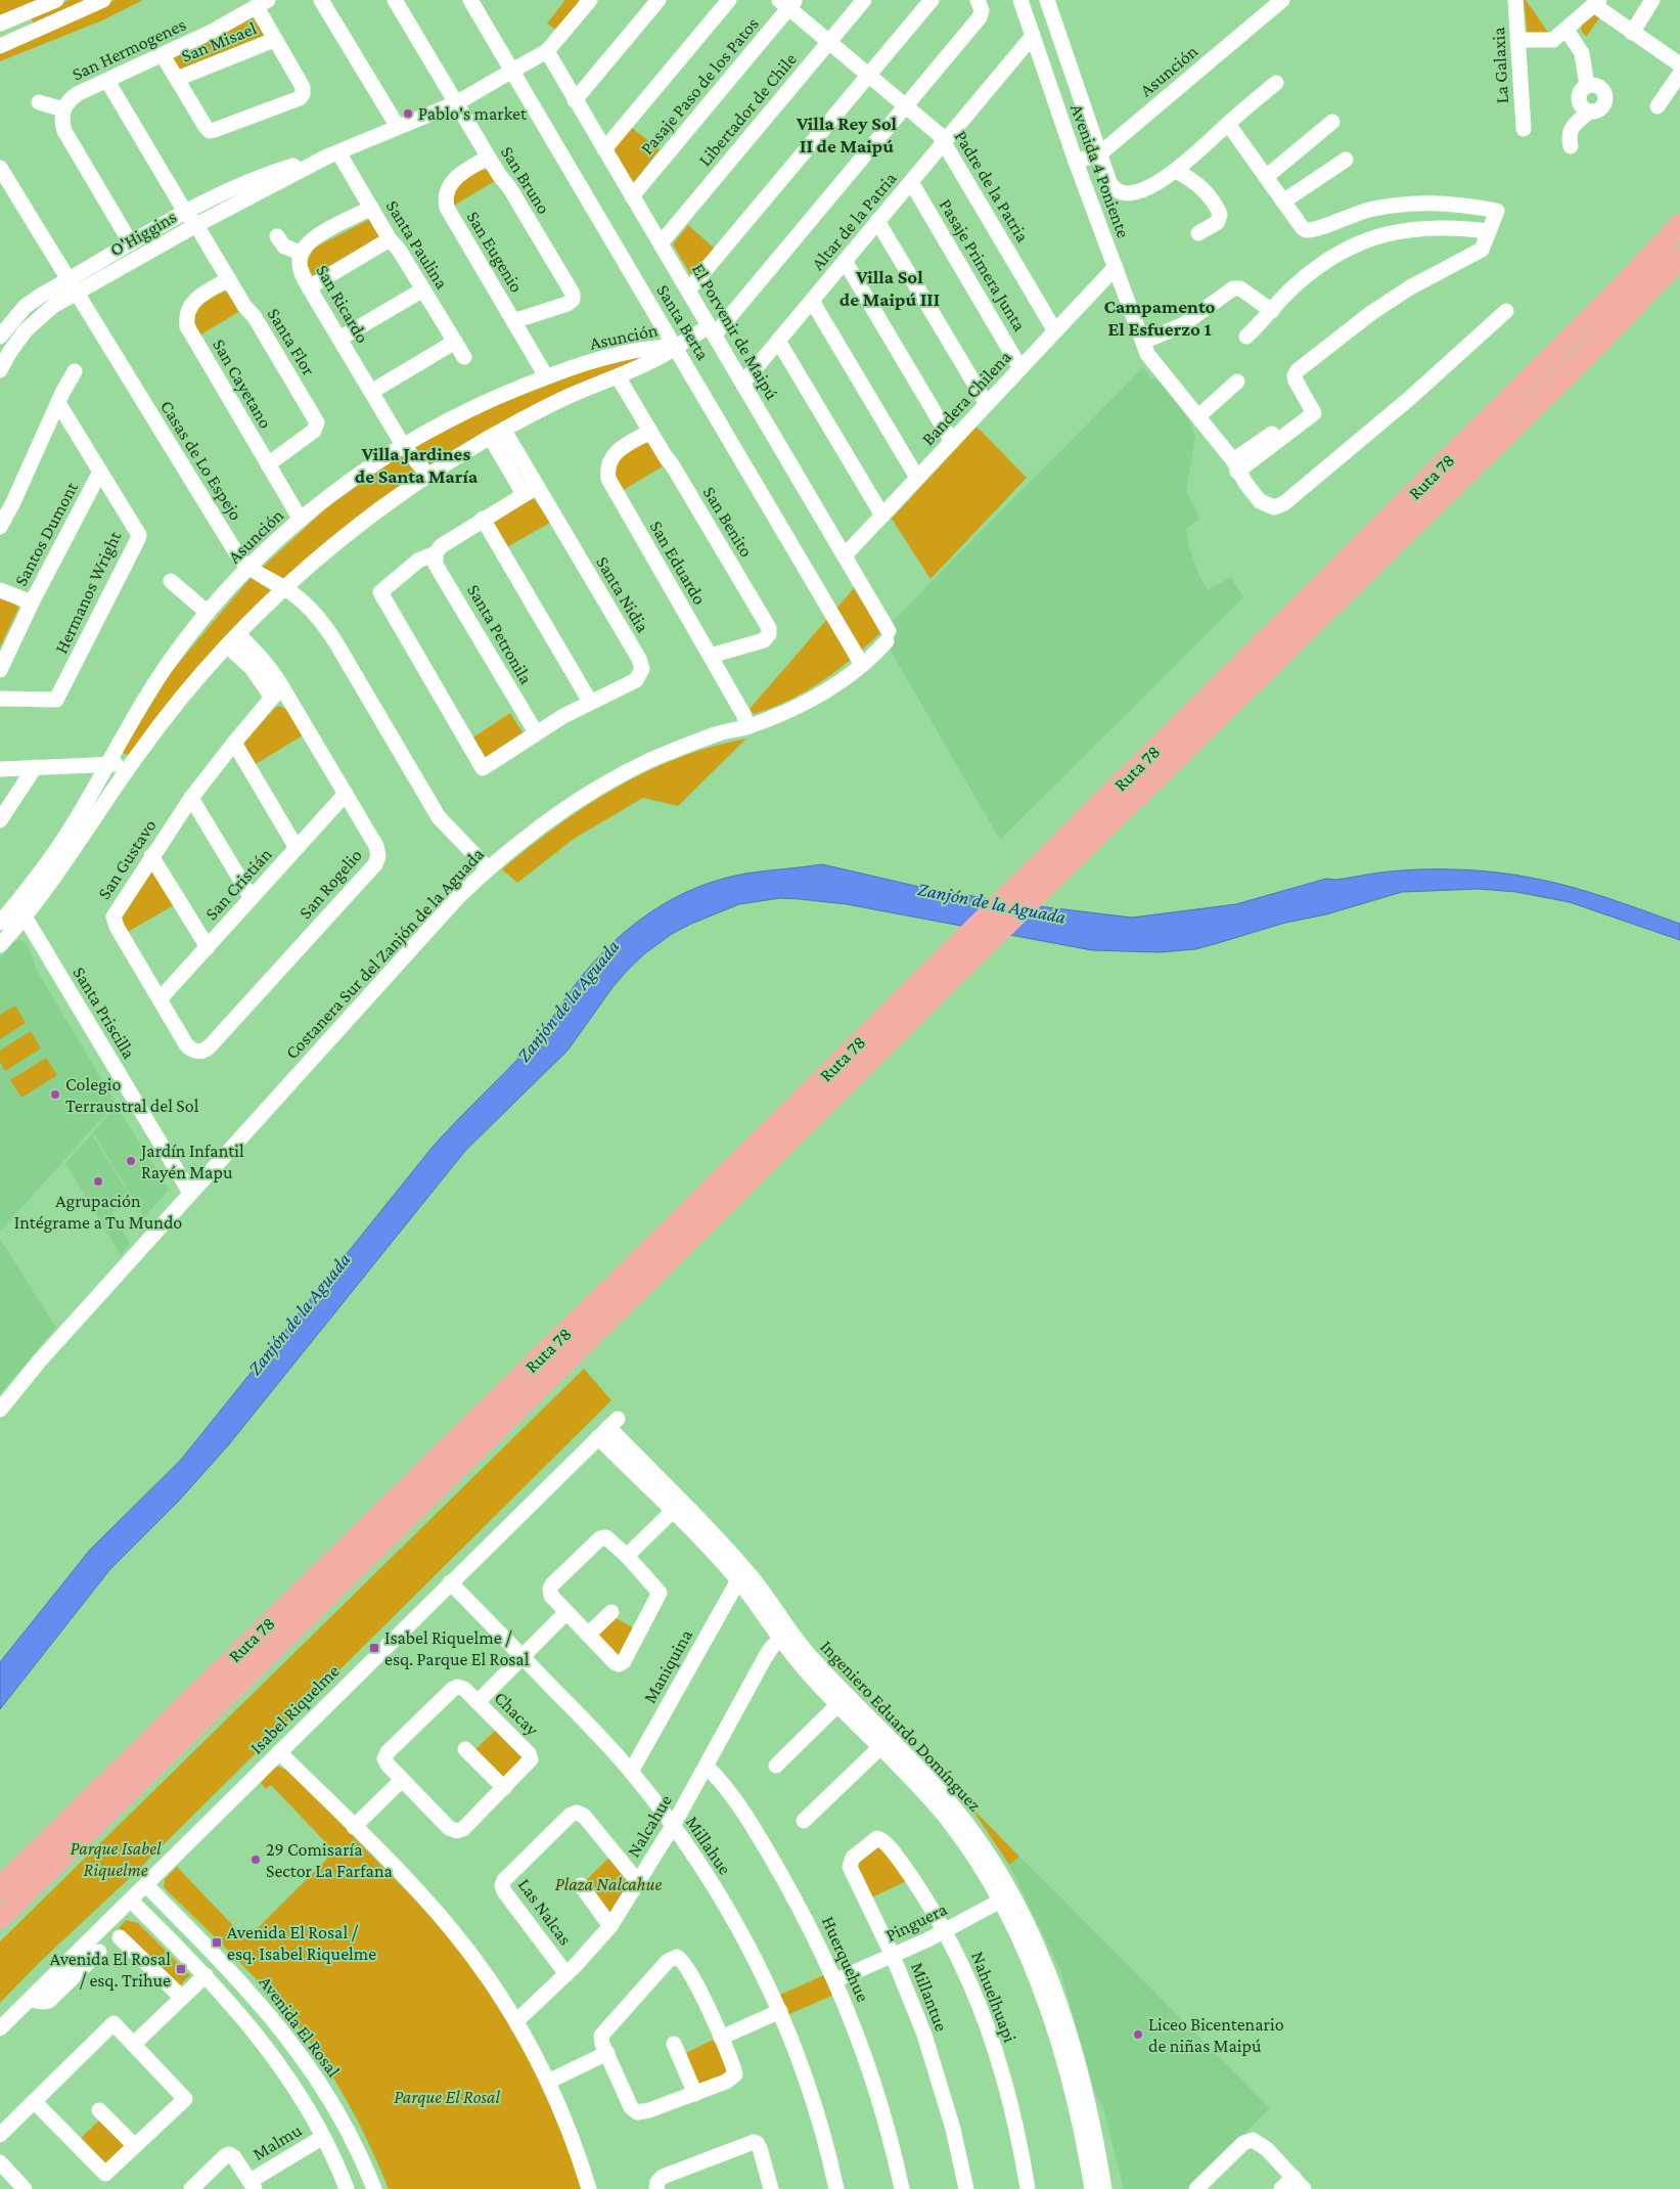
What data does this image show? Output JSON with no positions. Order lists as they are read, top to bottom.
{
  "streets": {
    "highway": ["Ruta 78"],
    "street": [
      "San Misael",
      "San Hermogenes",
      "La Galaxia",
      "Asunción",
      "Pasaje Paso de los Patos",
      "Libertador de Chile",
      "Avenida 4 Poniente",
      "San Bruno",
      "Padre de la Patria",
      "Altar de la Patria",
      "O'Higgins",
      "Santa Paulina",
      "San Eugenio",
      "Pasaje Primera Junta",
      "San Ricardo",
      "Santa Berta",
      "El Porvenir de Maipú",
      "Santa Flor",
      "San Cayetano",
      "Bandera Chilena",
      "Casas de Lo Espejo",
      "San Benito",
      "Santos Dumont",
      "San Eduardo",
      "Hermanos Wright",
      "Santa Nidia",
      "Santa Petronila",
      "San Gustavo",
      "San Cristián",
      "San Rogelio",
      "Costanera Sur del Zanjón de la Aguada",
      "Santa Priscilla",
      "Maniquina",
      "Isabel Riquelme",
      "Chacay",
      "Ingeniero Eduardo Domínguez",
      "Nalcahue",
      "Millahue",
      "Las Nalcas",
      "Pinguera",
      "Huerquehue",
      "Millantue",
      "Nahuelhuapi",
      "Avenida El Rosal",
      "Malmu"
    ]
  },
  "crossings": [
    ["San Hermogenes", "Santa Flor"],
    ["Asunción", "Avenida 4 Poniente"],
    ["Asunción", "San Eugenio"],
    ["Asunción", "San Ricardo"],
    ["Asunción", "Santa Berta"],
    ["Asunción", "El Porvenir de Maipú"],
    ["Asunción", "San Cayetano"],
    ["Asunción", "Casas de Lo Espejo"],
    ["Asunción", "San Benito"],
    ["Asunción", "Santa Nidia"],
    ["Asunción", "San Rogelio"],
    ["Asunción", "Santa Priscilla"],
    ["Pasaje Paso de los Patos", "Padre de la Patria"],
    ["Pasaje Paso de los Patos", "El Porvenir de Maipú"],
    ["Libertador de Chile", "Padre de la Patria"],
    ["Libertador de Chile", "El Porvenir de Maipú"],
    ["Avenida 4 Poniente", "Altar de la Patria"],
    ["Avenida 4 Poniente", "Bandera Chilena"],
    ["San Bruno", "O'Higgins"],
    ["San Bruno", "San Eugenio"],
    ["Padre de la Patria", "Altar de la Patria"],
    ["Padre de la Patria", "Bandera Chilena"],
    ["Altar de la Patria", "Pasaje Primera Junta"],
    ["Altar de la Patria", "El Porvenir de Maipú"],
    ["O'Higgins", "Santa Paulina"],
    ["O'Higgins", "Santa Berta"],
    ["O'Higgins", "El Porvenir de Maipú"],
    ["O'Higgins", "Santa Flor"],
    ["O'Higgins", "Casas de Lo Espejo"],
    ["Santa Paulina", "San Ricardo"],
    ["Pasaje Primera Junta", "Bandera Chilena"],
    ["Santa Berta", "Costanera Sur del Zanjón de la Aguada"],
    ["El Porvenir de Maipú", "Bandera Chilena"],
    ["El Porvenir de Maipú", "Costanera Sur del Zanjón de la Aguada"],
    ["Santa Flor", "San Cayetano"],
    ["Casas de Lo Espejo", "Costanera Sur del Zanjón de la Aguada"],
    ["San Benito", "San Eduardo"],
    ["Santos Dumont", "Hermanos Wright"],
    ["San Eduardo", "Costanera Sur del Zanjón de la Aguada"],
    ["Santa Nidia", "Santa Petronila"],
    ["San Gustavo", "San Cristián"],
    ["San Gustavo", "San Rogelio"],
    ["San Cristián", "San Rogelio"],
    ["Costanera Sur del Zanjón de la Aguada", "Santa Priscilla"],
    ["Maniquina", "Ingeniero Eduardo Domínguez"],
    ["Maniquina", "Millahue"],
    ["Isabel Riquelme", "Ingeniero Eduardo Domínguez"],
    ["Isabel Riquelme", "Millahue"],
    ["Isabel Riquelme", "Avenida El Rosal"],
    ["Ingeniero Eduardo Domínguez", "Nalcahue"],
    ["Ingeniero Eduardo Domínguez", "Pinguera"],
    ["Nalcahue", "Millahue"],
    ["Nalcahue", "Las Nalcas"],
    ["Nalcahue", "Huerquehue"],
    ["Pinguera", "Huerquehue"],
    ["Pinguera", "Millantue"],
    ["Pinguera", "Nahuelhuapi"],
    ["Millantue", "Nahuelhuapi"]
  ],
  "districts": [
    "Villa Rey Sol II de Maipú",
    "Villa Sol de Maipú III",
    "Campamento El Esfuerzo 1",
    "Villa Jardines de Santa María"
  ],
  "water": ["Zanjón de la Aguada"],
  "parks": ["Parque Isabel Riquelme", "Plaza Nalcahue", "Parque El Rosal"],
  "places": {
    "other": [
      "Pablo's market",
      "Colegio Terraustral del Sol",
      "Jardín Infantil Rayén Mapu",
      "Agrupación Intégrame a Tu Mundo",
      "29 Comisaría Sector La Farfana",
      "Liceo Bicentenario de niñas Maipú"
    ],
    "transit": ["Isabel Riquelme / esq. Parque El Rosal", "Avenida El Rosal / esq. Isabel Riquelme", "Avenida El Rosal / esq. Trihue"]
  }
}
